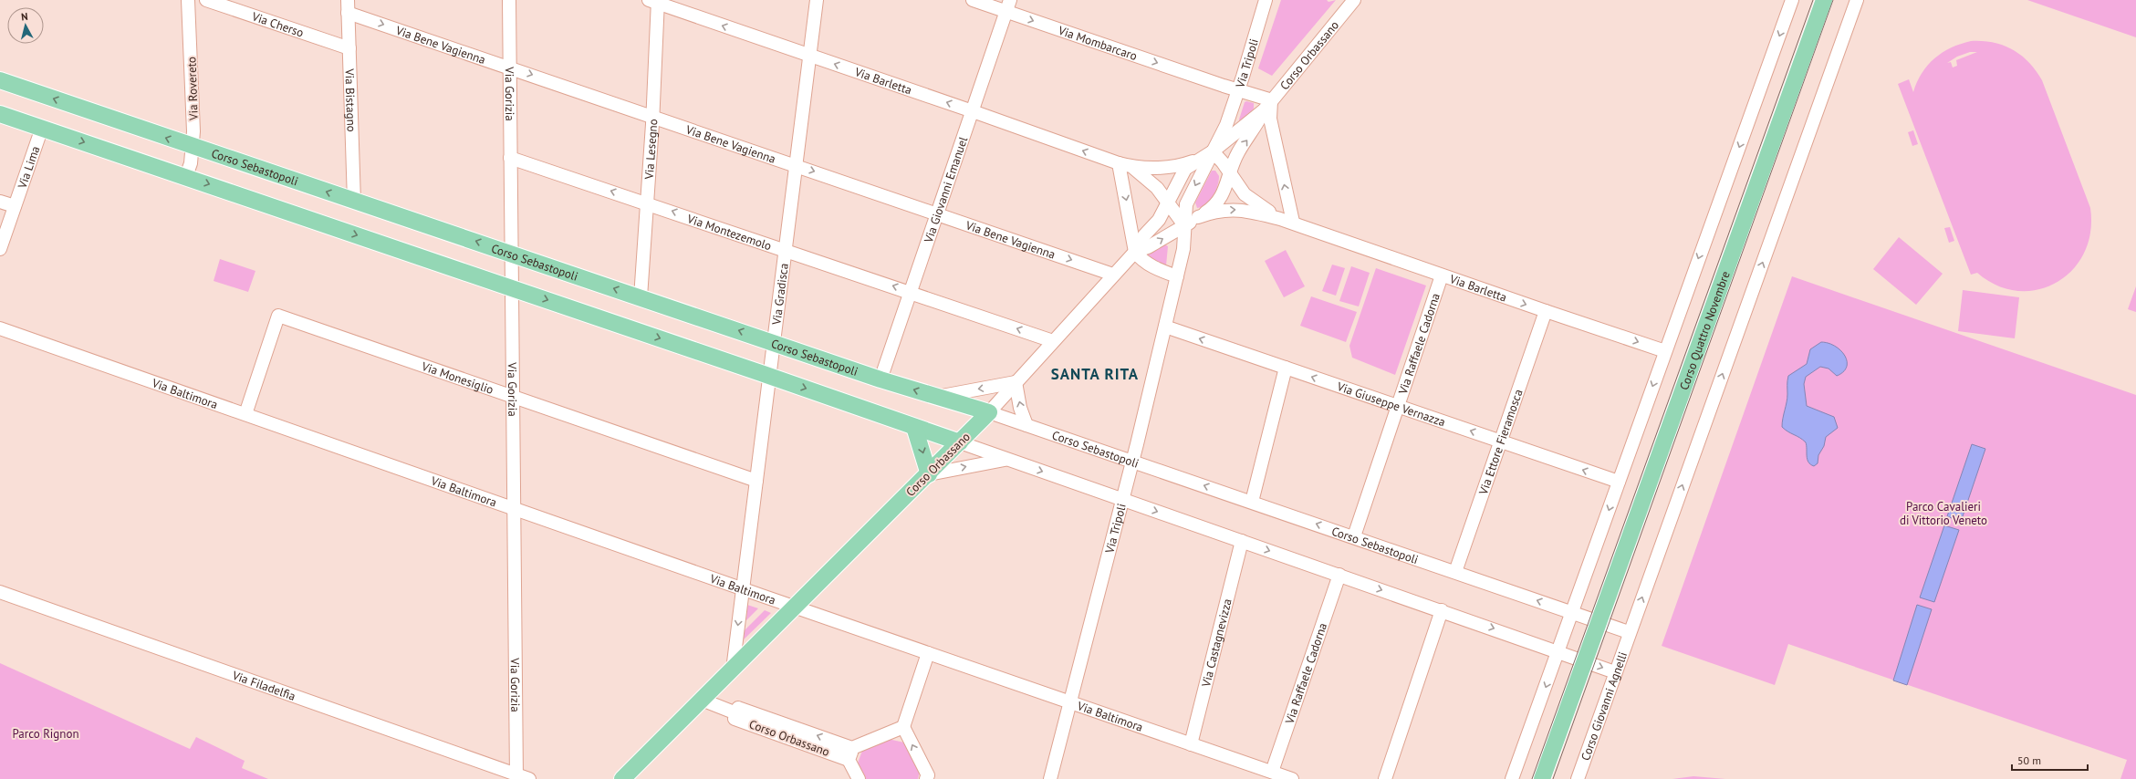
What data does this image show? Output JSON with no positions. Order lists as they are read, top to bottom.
{
  "streets": {
    "main road": ["Corso Orbassano", "Corso Sebastopoli", "Corso Quattro Novembre"],
    "street": [
      "Via Cherso",
      "Via Mombarcaro",
      "Via Bene Vagienna",
      "Via Tripoli",
      "Via Barletta",
      "Via Rovereto",
      "Via Gorizia",
      "Via Bistagno",
      "Via Lesegno",
      "Via Lima",
      "Via Giovanni Emanuel",
      "Via Montezemolo",
      "Via Gradisca",
      "Via Raffaele Cadorna",
      "Via Monesiglio",
      "Via Baltimora",
      "Via Giuseppe Vernazza",
      "Via Ettore Fieramosca",
      "Via Castagnevizza",
      "Via Filadelfia",
      "Corso Giovanni Agnelli"
    ]
  },
  "crossings": [
    ["Via Cherso", "Via Bistagno"],
    ["Via Mombarcaro", "Corso Orbassano"],
    ["Via Mombarcaro", "Via Tripoli"],
    ["Via Mombarcaro", "Via Giovanni Emanuel"],
    ["Via Bene Vagienna", "Corso Orbassano"],
    ["Via Bene Vagienna", "Via Gorizia"],
    ["Via Bene Vagienna", "Via Bistagno"],
    ["Via Bene Vagienna", "Via Lesegno"],
    ["Via Bene Vagienna", "Via Giovanni Emanuel"],
    ["Via Bene Vagienna", "Via Gradisca"],
    ["Corso Orbassano", "Corso Sebastopoli"],
    ["Corso Orbassano", "Via Montezemolo"],
    ["Corso Orbassano", "Via Baltimora"],
    ["Via Tripoli", "Corso Sebastopoli"],
    ["Via Tripoli", "Via Baltimora"],
    ["Via Tripoli", "Via Giuseppe Vernazza"],
    ["Via Barletta", "Via Lesegno"],
    ["Via Barletta", "Via Giovanni Emanuel"],
    ["Via Barletta", "Via Gradisca"],
    ["Via Barletta", "Via Raffaele Cadorna"],
    ["Via Barletta", "Via Ettore Fieramosca"],
    ["Via Rovereto", "Corso Sebastopoli"],
    ["Via Gorizia", "Corso Sebastopoli"],
    ["Via Gorizia", "Via Montezemolo"],
    ["Via Gorizia", "Via Monesiglio"],
    ["Via Gorizia", "Via Baltimora"],
    ["Via Gorizia", "Via Filadelfia"],
    ["Via Bistagno", "Corso Sebastopoli"],
    ["Via Lesegno", "Corso Sebastopoli"],
    ["Via Lesegno", "Via Montezemolo"],
    ["Corso Sebastopoli", "Via Giovanni Emanuel"],
    ["Corso Sebastopoli", "Via Gradisca"],
    ["Corso Sebastopoli", "Corso Quattro Novembre"],
    ["Corso Sebastopoli", "Via Raffaele Cadorna"],
    ["Corso Sebastopoli", "Via Ettore Fieramosca"],
    ["Corso Sebastopoli", "Corso Giovanni Agnelli"],
    ["Via Giovanni Emanuel", "Via Montezemolo"],
    ["Via Montezemolo", "Via Gradisca"],
    ["Via Gradisca", "Via Monesiglio"],
    ["Via Gradisca", "Via Baltimora"],
    ["Via Raffaele Cadorna", "Via Baltimora"],
    ["Via Raffaele Cadorna", "Via Giuseppe Vernazza"],
    ["Via Monesiglio", "Via Baltimora"],
    ["Via Baltimora", "Via Castagnevizza"],
    ["Via Giuseppe Vernazza", "Via Ettore Fieramosca"]
  ],
  "one_way": [
    "Via Mombarcaro",
    "Via Bene Vagienna",
    "Via Montezemolo",
    "Via Giuseppe Vernazza"
  ],
  "districts": ["SANTA RITA"],
  "parks": ["Parco Cavalieri di Vittorio Veneto", "Parco Rignon"],
  "scale_bar": "50 m",
  "north": "top"
}
